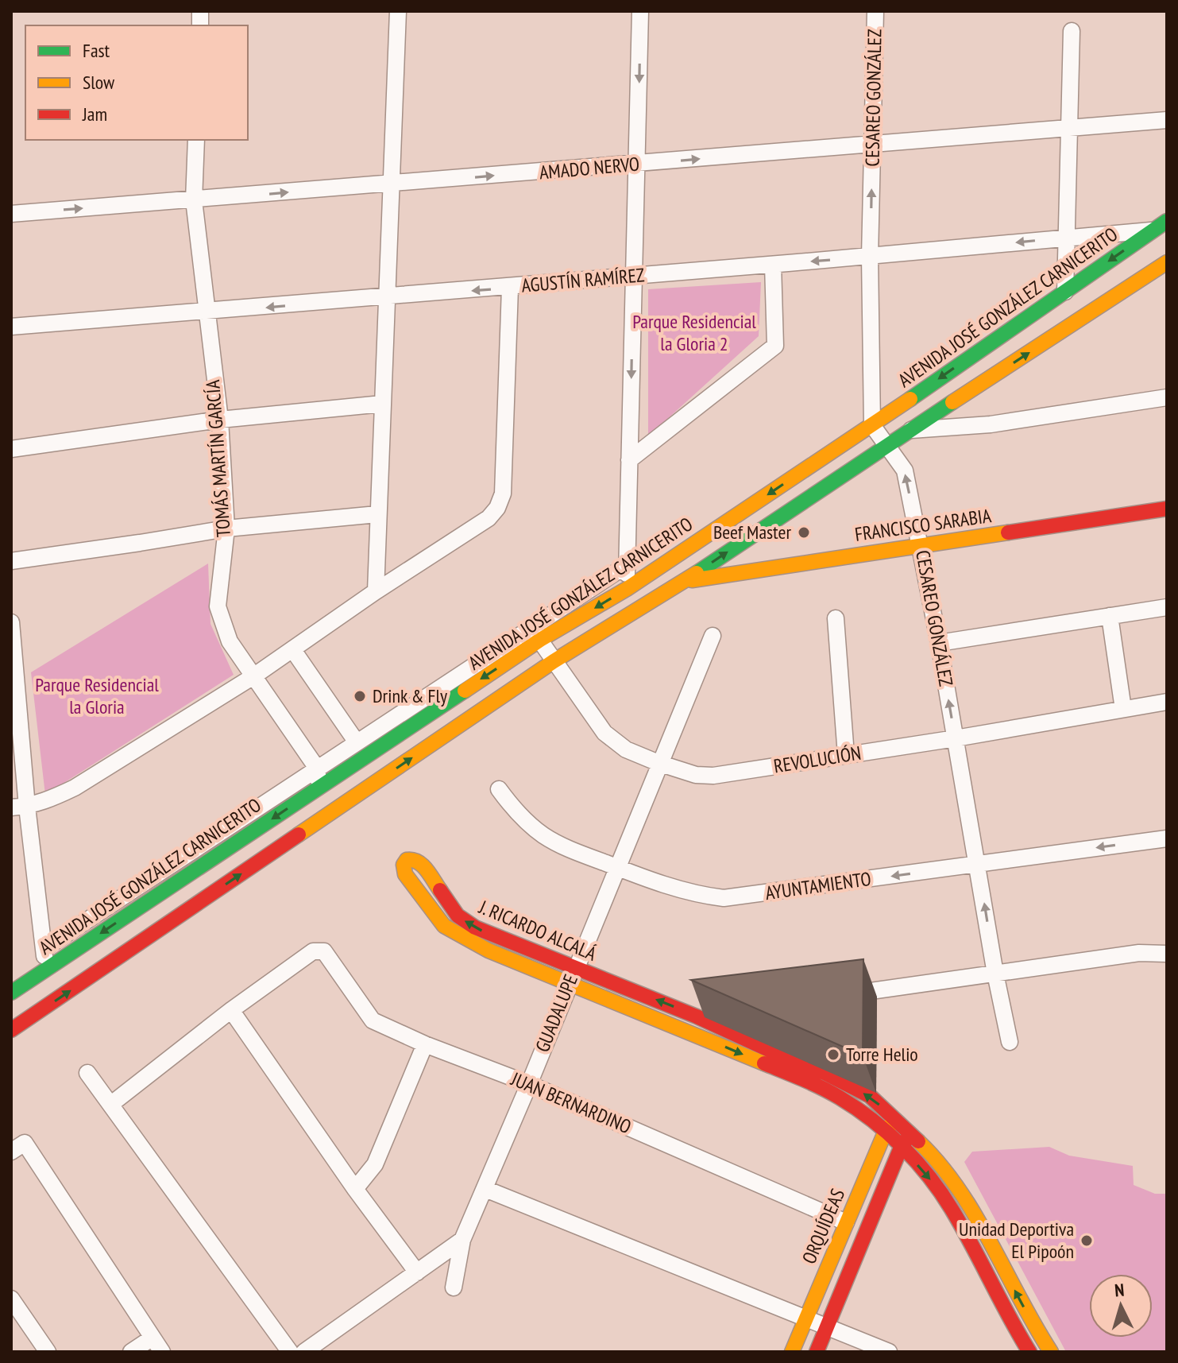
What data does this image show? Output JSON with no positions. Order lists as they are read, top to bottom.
{
  "streets": {
    "street": [
      "CESAREO GONZÁLEZ",
      "AMADO NERVO",
      "AGUSTÍN RAMÍREZ",
      "AVENIDA JOSÉ GONZÁLEZ CARNICERITO",
      "TOMÁS MARTÍN GARCÍA",
      "FRANCISCO SARABIA",
      "REVOLUCIÓN",
      "AYUNTAMIENTO",
      "J. RICARDO ALCALÁ",
      "GUADALUPE",
      "JUAN BERNARDINO",
      "ORQUÍDEAS"
    ]
  },
  "crossings": [
    ["CESAREO GONZÁLEZ", "AMADO NERVO"],
    ["CESAREO GONZÁLEZ", "AGUSTÍN RAMÍREZ"],
    ["CESAREO GONZÁLEZ", "AVENIDA JOSÉ GONZÁLEZ CARNICERITO"],
    ["CESAREO GONZÁLEZ", "FRANCISCO SARABIA"],
    ["CESAREO GONZÁLEZ", "REVOLUCIÓN"],
    ["CESAREO GONZÁLEZ", "AYUNTAMIENTO"],
    ["AMADO NERVO", "TOMÁS MARTÍN GARCÍA"],
    ["AGUSTÍN RAMÍREZ", "AVENIDA JOSÉ GONZÁLEZ CARNICERITO"],
    ["AGUSTÍN RAMÍREZ", "TOMÁS MARTÍN GARCÍA"],
    ["AVENIDA JOSÉ GONZÁLEZ CARNICERITO", "REVOLUCIÓN"],
    ["REVOLUCIÓN", "GUADALUPE"],
    ["AYUNTAMIENTO", "GUADALUPE"],
    ["J. RICARDO ALCALÁ", "GUADALUPE"],
    ["J. RICARDO ALCALÁ", "ORQUÍDEAS"],
    ["GUADALUPE", "JUAN BERNARDINO"],
    ["JUAN BERNARDINO", "ORQUÍDEAS"]
  ],
  "one_way": ["CESAREO GONZÁLEZ", "AMADO NERVO", "AGUSTÍN RAMÍREZ"],
  "parks": ["Parque Residencial la Gloria 2", "Parque Residencial la Gloria"],
  "places": [
    "Beef Master",
    "Drink & Fly",
    "Torre Helio",
    "Unidad Deportiva El Pipoón"
  ],
  "legend": ["Fast", "Slow", "Jam"],
  "north": "top"
}
